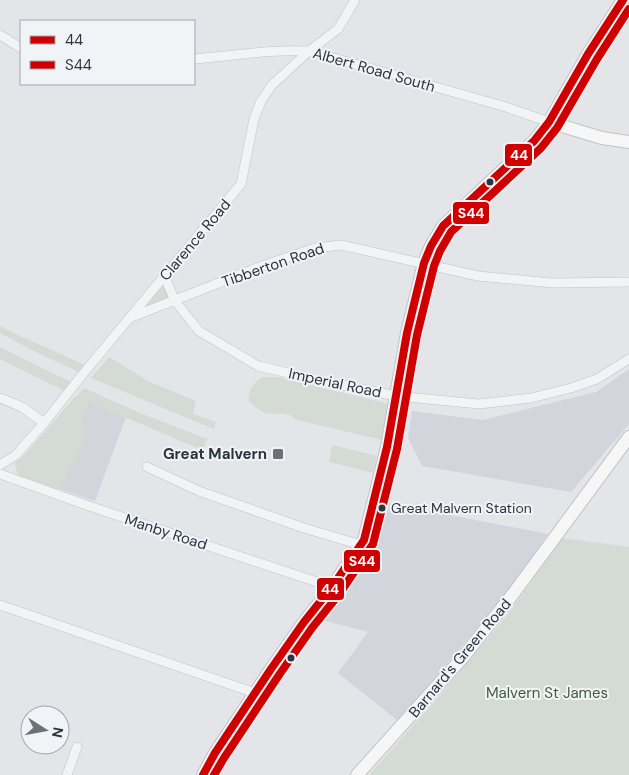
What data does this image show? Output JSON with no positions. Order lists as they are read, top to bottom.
{
  "streets": {
    "street": [
      "Albert Road South",
      "Clarence Road",
      "Tibberton Road",
      "Imperial Road",
      "Manby Road",
      "Barnard's Green Road"
    ]
  },
  "crossings": [
    ["Albert Road South", "Clarence Road"],
    ["Clarence Road", "Tibberton Road"],
    ["Clarence Road", "Imperial Road"],
    ["Tibberton Road", "Imperial Road"]
  ],
  "parks": ["Malvern St James"],
  "places": {
    "transit": ["Great Malvern"],
    "other": ["Great Malvern Station"]
  },
  "lines": ["transit line 44", "transit line S44"],
  "legend": ["44", "S44"],
  "north": "right"
}
